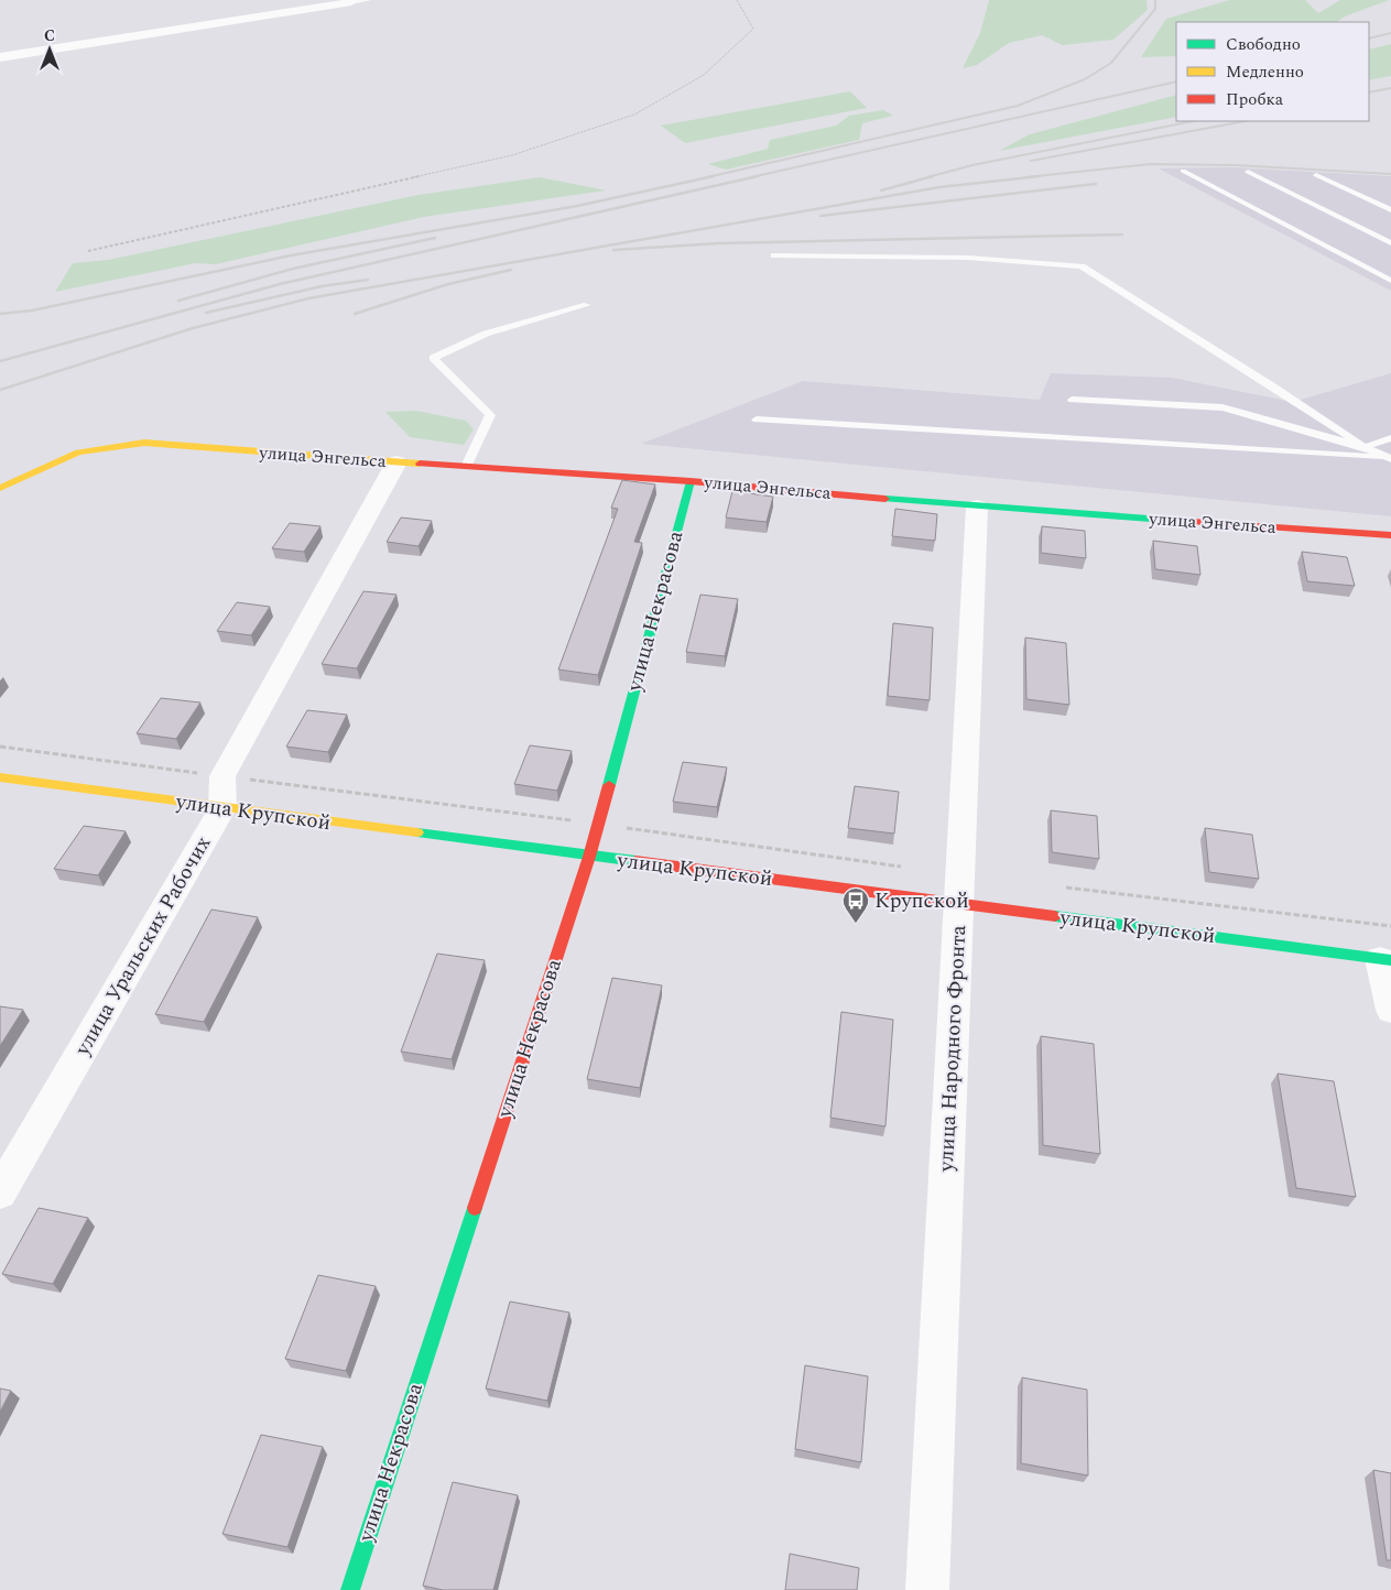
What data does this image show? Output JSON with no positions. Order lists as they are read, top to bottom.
{
  "streets": {
    "street": [
      "улица Энгельса",
      "улица Некрасова",
      "улица Крупской",
      "улица Уральских Рабочих",
      "улица Народного Фронта"
    ]
  },
  "crossings": [
    ["улица Энгельса", "улица Некрасова"],
    ["улица Энгельса", "улица Народного Фронта"],
    ["улица Некрасова", "улица Крупской"],
    ["улица Крупской", "улица Уральских Рабочих"],
    ["улица Крупской", "улица Народного Фронта"]
  ],
  "places": {
    "bus stop": ["Крупской"]
  },
  "legend": ["Свободно", "Медленно", "Пробка"],
  "north": "top"
}
